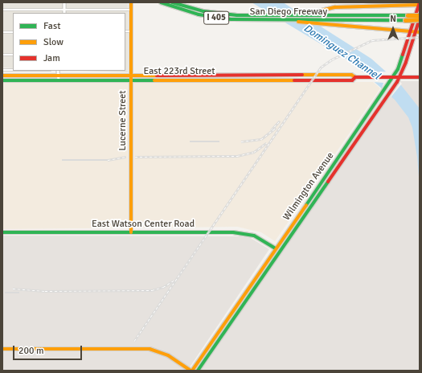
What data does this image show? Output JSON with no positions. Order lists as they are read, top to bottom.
{
  "streets": {
    "main road": [
      "San Diego Freeway",
      "I 405",
      "East 223rd Street",
      "Lucerne Street",
      "Wilmington Avenue",
      "East Watson Center Road"
    ]
  },
  "crossings": [
    ["San Diego Freeway", "Wilmington Avenue"],
    ["East 223rd Street", "Lucerne Street"],
    ["East 223rd Street", "Wilmington Avenue"],
    ["Lucerne Street", "East Watson Center Road"],
    ["Wilmington Avenue", "East Watson Center Road"]
  ],
  "water": ["Dominguez Channel"],
  "legend": ["Fast", "Slow", "Jam"],
  "scale_bar": "200 m",
  "north": "top"
}
